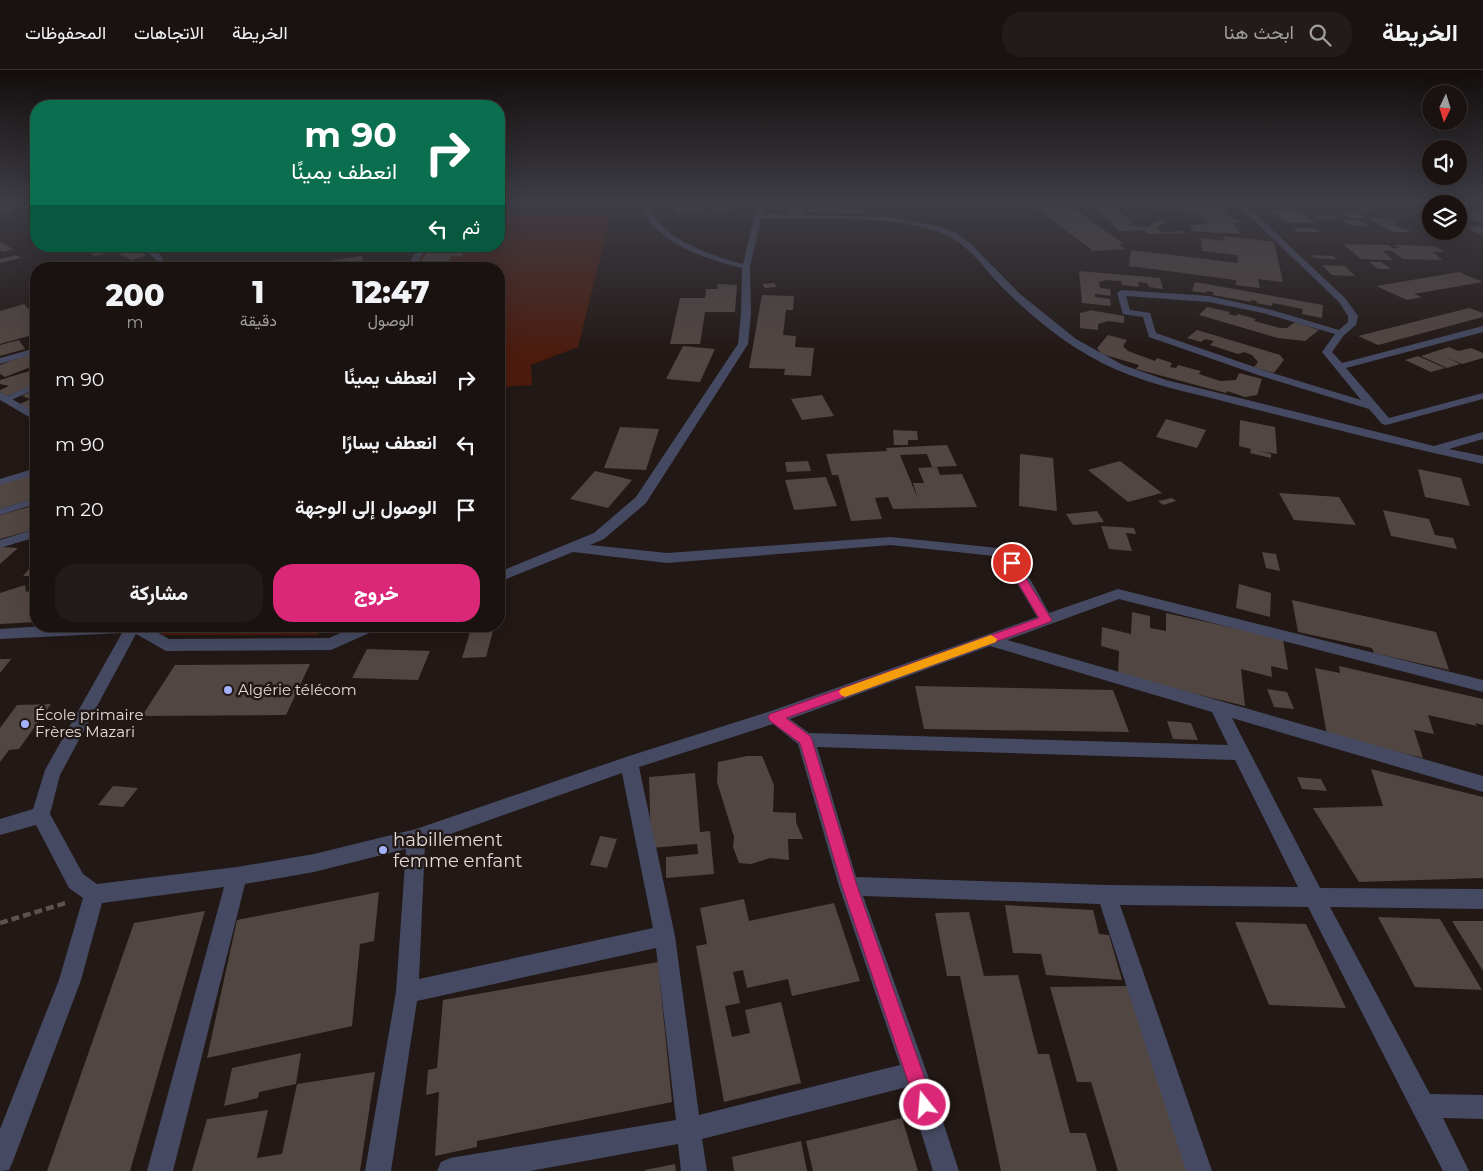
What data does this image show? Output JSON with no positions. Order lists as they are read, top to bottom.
{
  "places": ["Algérie télécom", "École primaire Frères Mazari", "habillement femme enfant"],
  "north": "bottom",
  "page": {
    "header": "الخريطة",
    "search": "ابحث هنا",
    "nav": ["الخريطة", "الاتجاهات", "المحفوظات"],
    "turn": ["90 m", "انعطف يمينًا"],
    "then": "ثم",
    "eta": [
      "12:47",
      "الوصول",
      "1",
      "دقيقة",
      "200",
      "m"
    ],
    "list": [
      {
        "name": "انعطف يمينًا",
        "value": "90 m"
      },
      {
        "name": "انعطف يسارًا",
        "value": "90 m"
      },
      {
        "name": "الوصول إلى الوجهة",
        "value": "20 m"
      }
    ],
    "buttons": ["خروج", "مشاركة"]
  }
}
